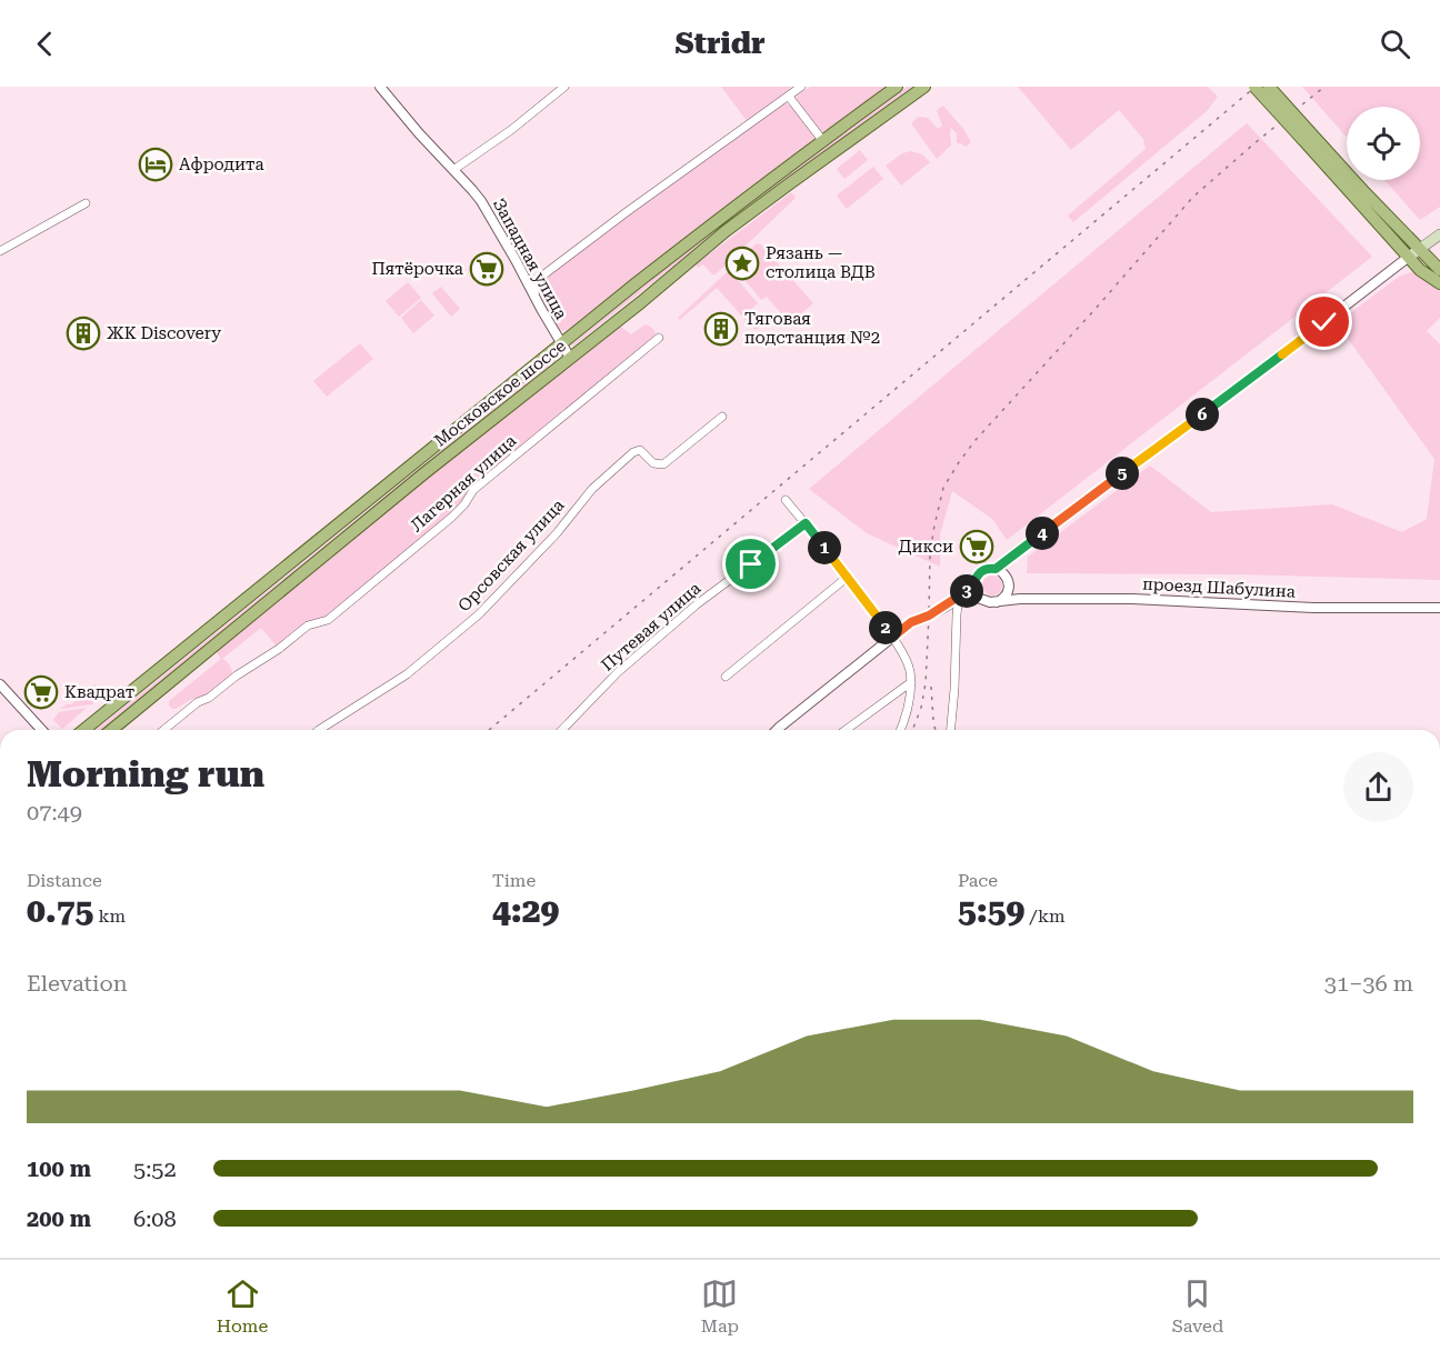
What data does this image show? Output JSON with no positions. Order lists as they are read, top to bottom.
{
  "streets": {
    "main road": ["Московское шоссе"],
    "street": [
      "Западная улица",
      "Лагерная улица",
      "Орсовская улица",
      "проезд Шабулина",
      "Путевая улица"
    ]
  },
  "crossings": [
    ["Западная улица", "Московское шоссе"]
  ],
  "places": {
    "hotel": ["Афродита"],
    "place": ["Рязань — столица ВДВ"],
    "supermarket": ["Пятёрочка", "Дикси", "Квадрат"],
    "building": ["Тяговая подстанция №2", "ЖК Discovery"]
  },
  "page": {
    "header": "Stridr",
    "pins": [
      "6",
      "5",
      "4",
      "1",
      "3",
      "2"
    ],
    "heading": ["Morning run", "07:49"],
    "stats": [
      ["Distance", "0.75 km"],
      ["Time", "4:29"],
      ["Pace", "5:59 /km"]
    ],
    "chart": ["Elevation", "31–36 m"],
    "list": [
      {
        "name": "100 m",
        "note": "5:52"
      },
      {
        "name": "200 m",
        "note": "6:08"
      }
    ],
    "tabs": ["Home", "Map", "Saved"]
  }
}
